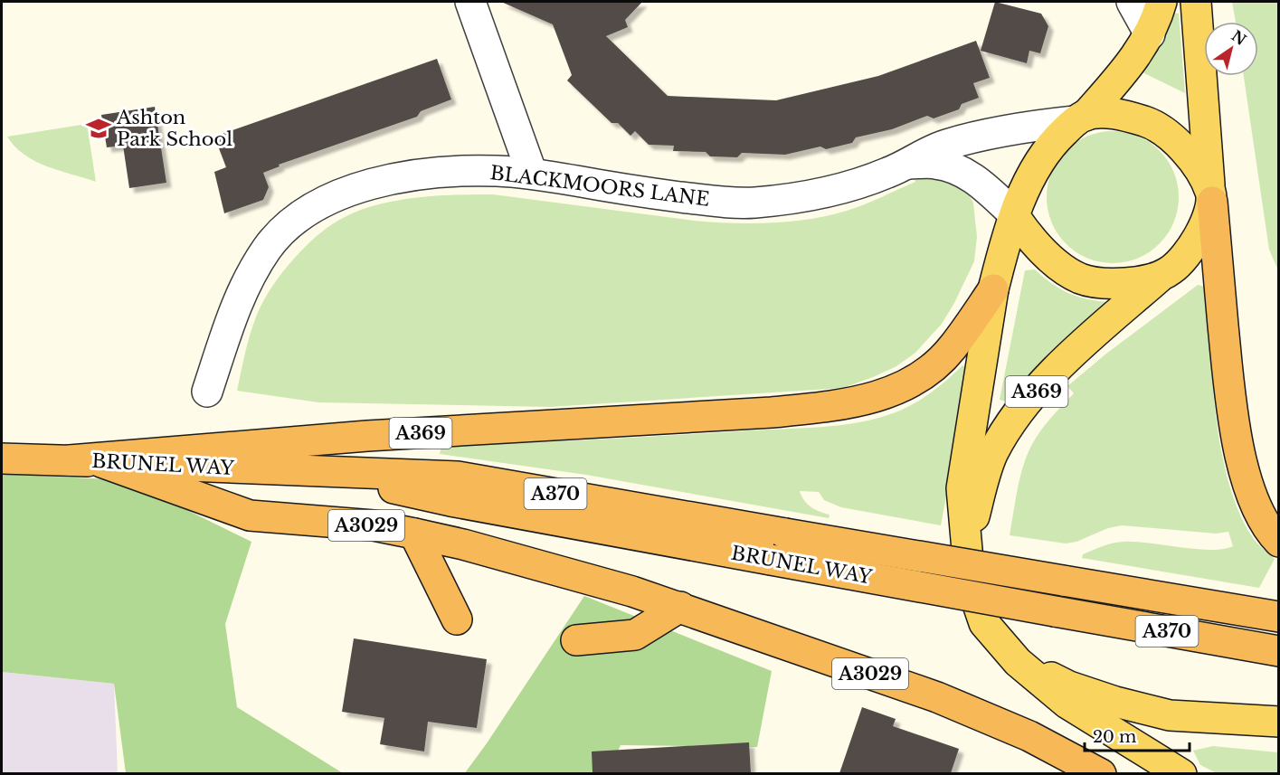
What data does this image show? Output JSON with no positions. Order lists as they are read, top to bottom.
{
  "streets": {
    "highway": [
      "A369",
      "BRUNEL WAY",
      "A370",
      "A3029"
    ],
    "street": ["BLACKMOORS LANE"]
  },
  "crossings": [
    ["BLACKMOORS LANE", "A369"],
    ["A369", "BRUNEL WAY"],
    ["BRUNEL WAY", "A3029"]
  ],
  "places": {
    "school or university": ["Ashton Park School"]
  },
  "scale_bar": "20 m",
  "north": "top right"
}
